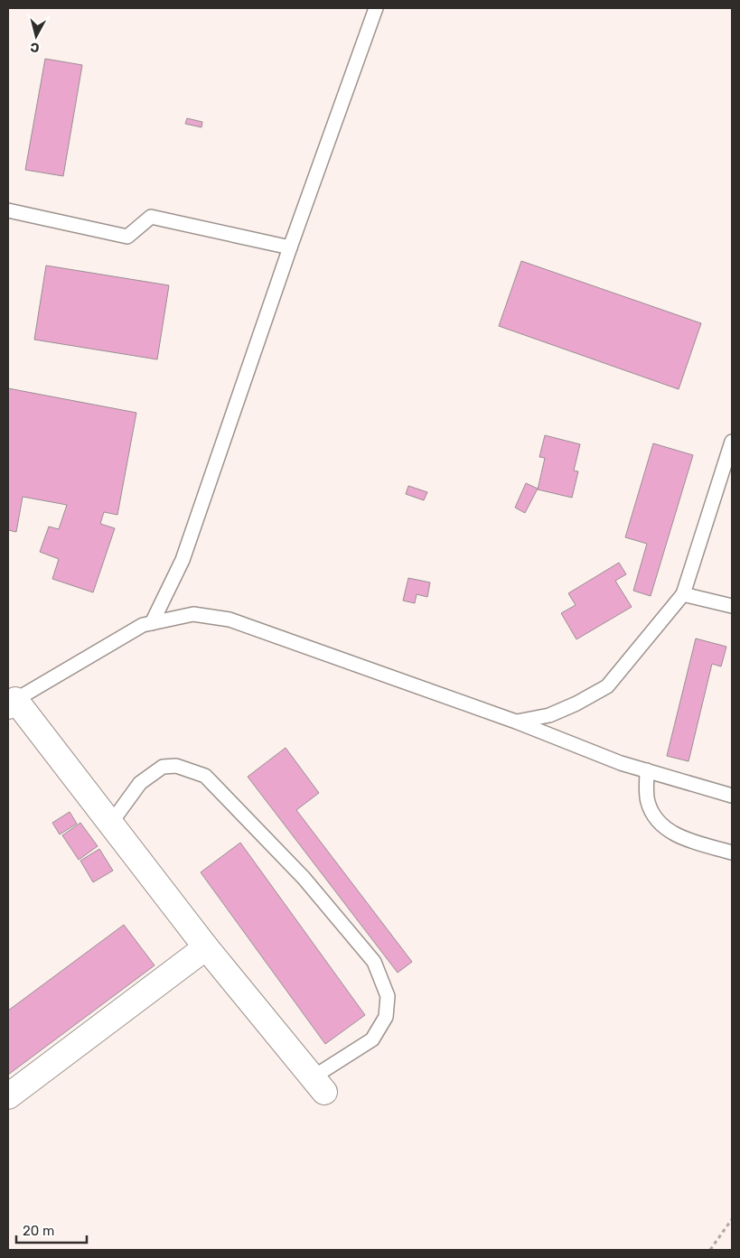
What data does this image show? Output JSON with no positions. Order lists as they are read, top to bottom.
{
  "scale_bar": "20 m",
  "north": "bottom"
}
